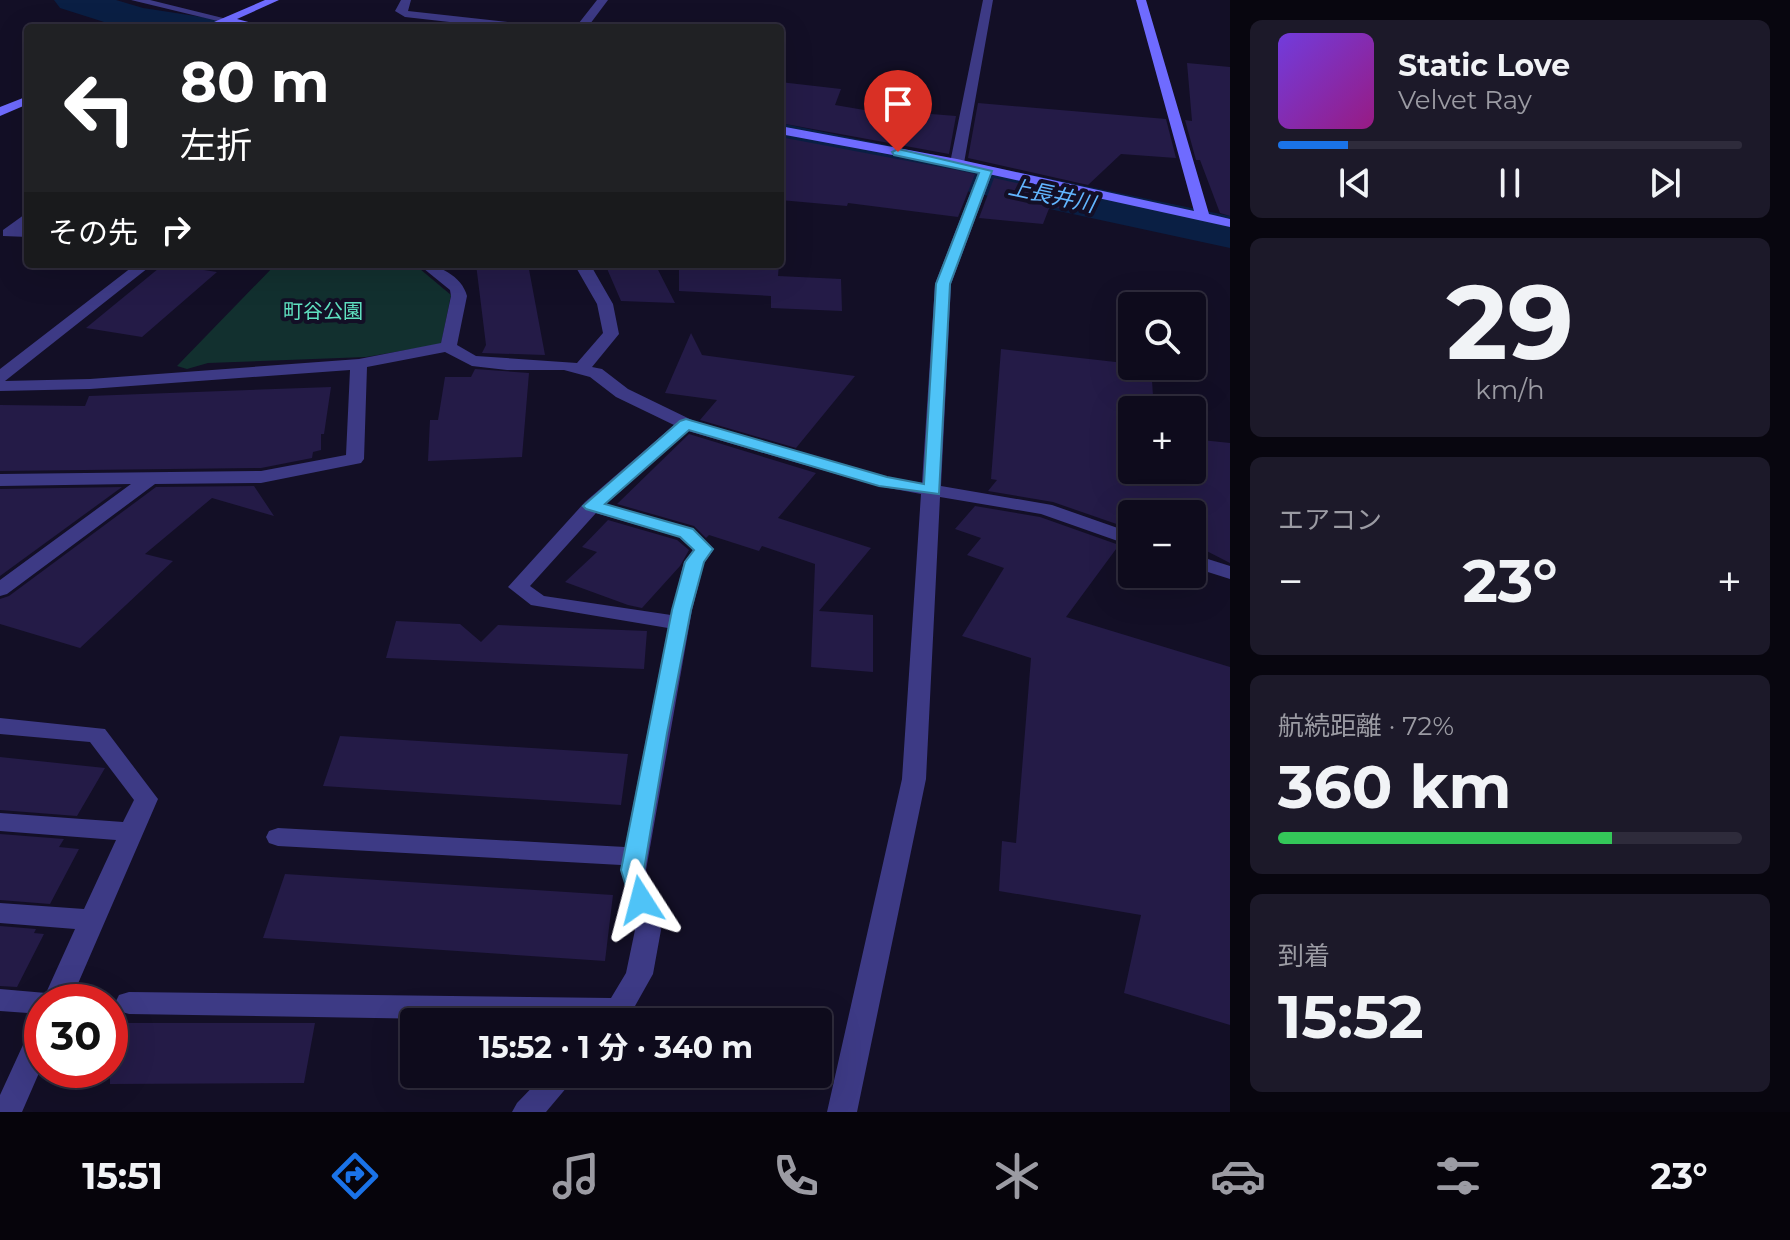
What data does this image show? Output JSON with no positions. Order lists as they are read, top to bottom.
{
  "water": ["上長井川"],
  "parks": ["町谷公園"],
  "page": {
    "turn": ["80 m", "左折"],
    "song": ["Static Love", "Velvet Ray"],
    "then": "その先",
    "tile": [
      ["29", "km/h"],
      "エアコン",
      ["航続距離 · 72%", "360 km"],
      ["到着", "15:52"]
    ],
    "map_buttons": ["+", "−"],
    "heat": ["−", "23°", "+"],
    "limit": "30",
    "trip": "15:52 · 1 分 · 340 m",
    "tabs": ["15:51", "23°"]
  }
}
